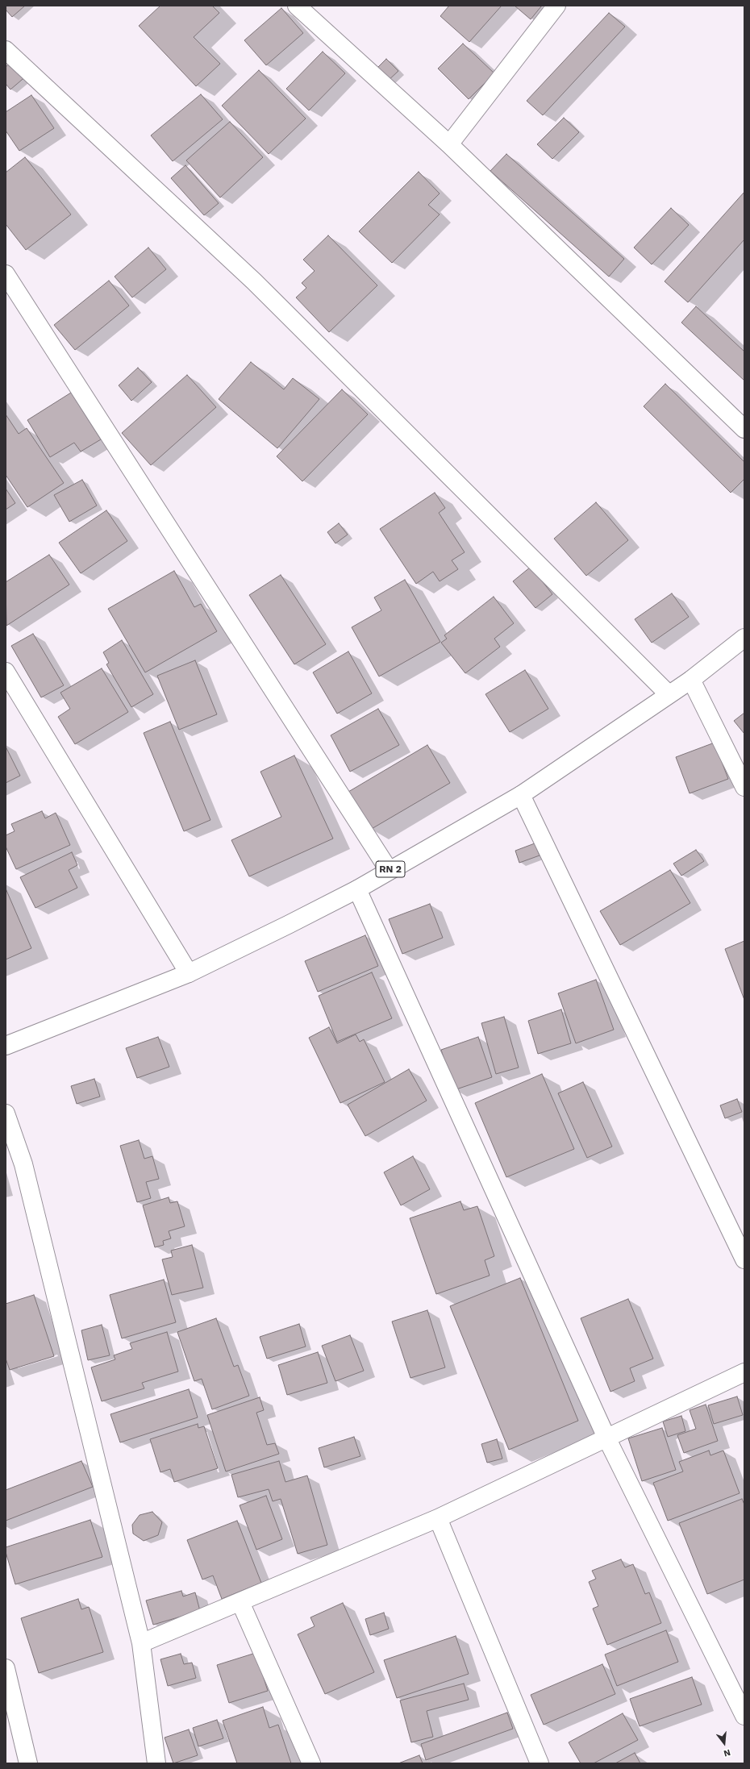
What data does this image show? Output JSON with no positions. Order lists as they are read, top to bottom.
{
  "streets": {
    "main road": ["RN 2"]
  },
  "north": "bottom"
}
